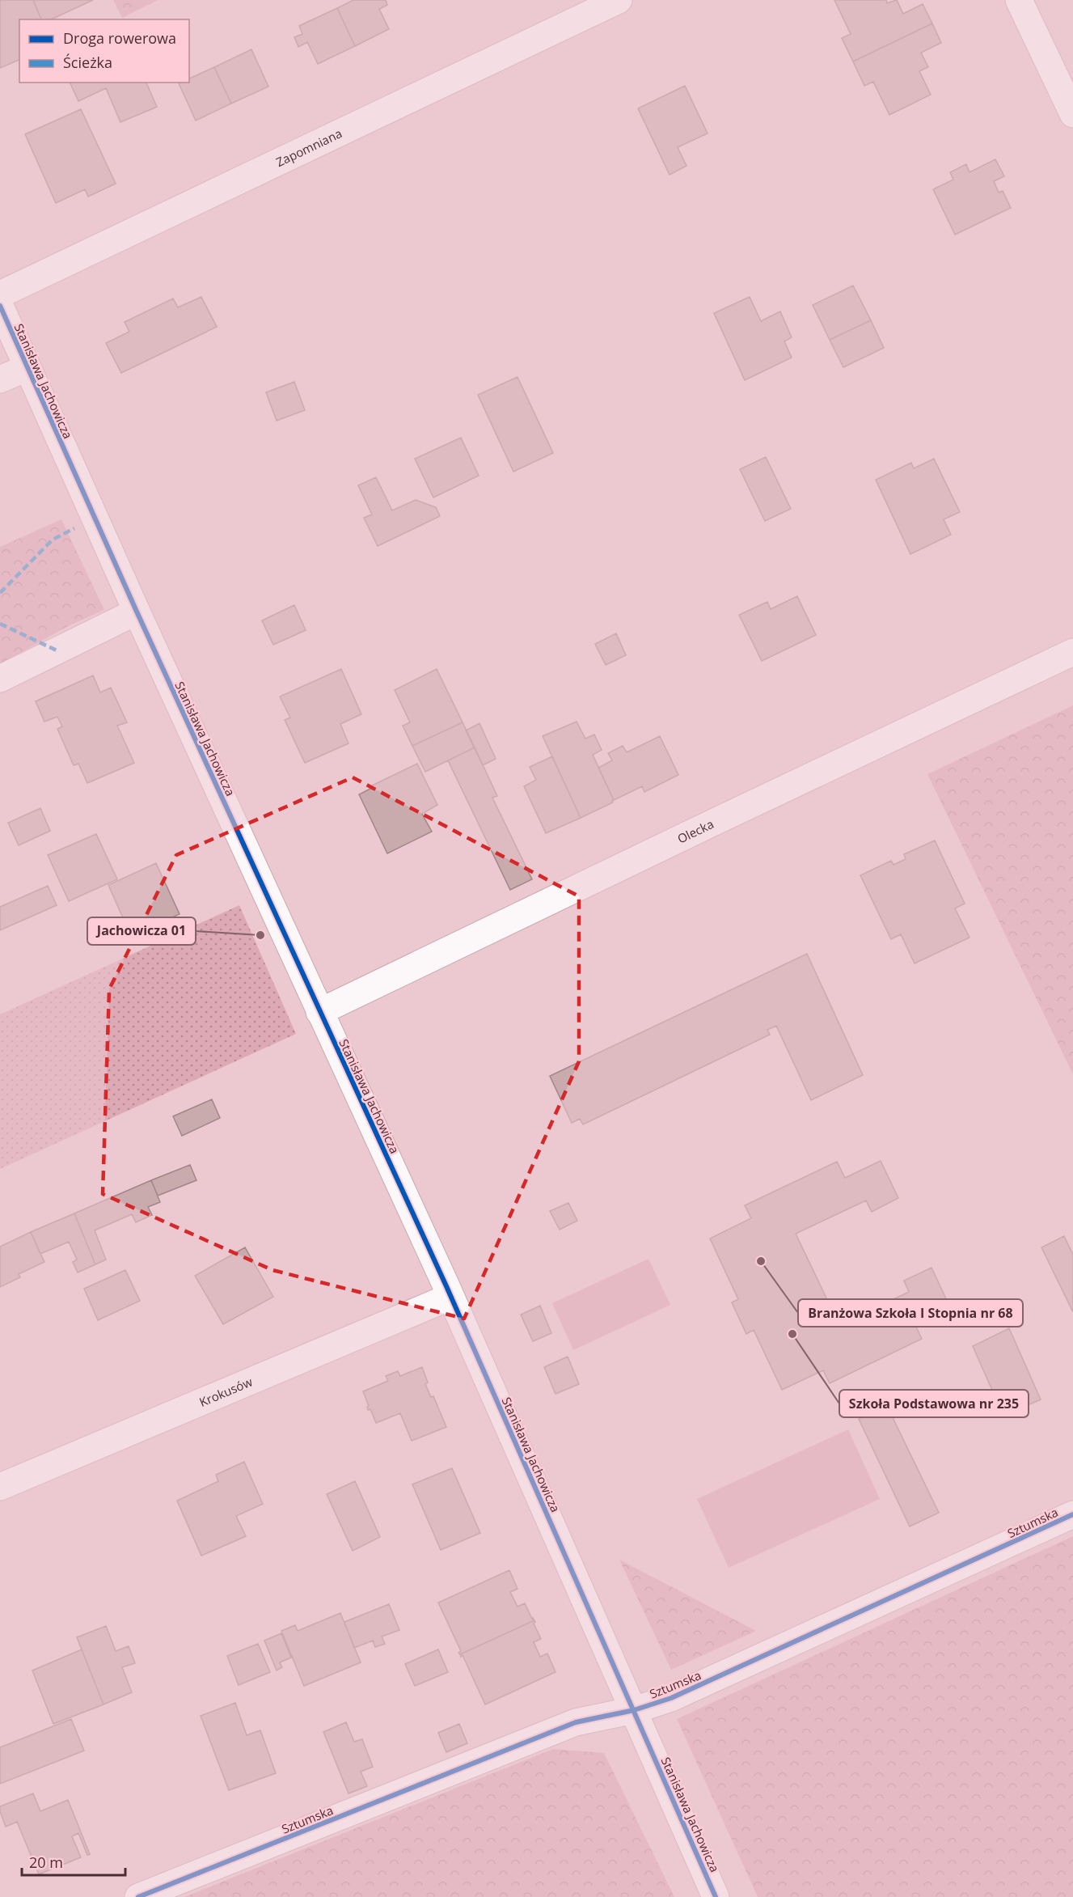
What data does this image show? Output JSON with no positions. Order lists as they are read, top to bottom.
{
  "streets": {
    "street": [
      "Zapomniana",
      "Stanisława Jachowicza",
      "Olecka",
      "Krokusów",
      "Sztumska"
    ]
  },
  "crossings": [
    ["Stanisława Jachowicza", "Olecka"],
    ["Stanisława Jachowicza", "Krokusów"],
    ["Stanisława Jachowicza", "Sztumska"]
  ],
  "places": ["Jachowicza 01", "Branżowa Szkoła I Stopnia nr 68", "Szkoła Podstawowa nr 235"],
  "legend": ["Droga rowerowa", "Ścieżka"],
  "scale_bar": "20 m"
}
